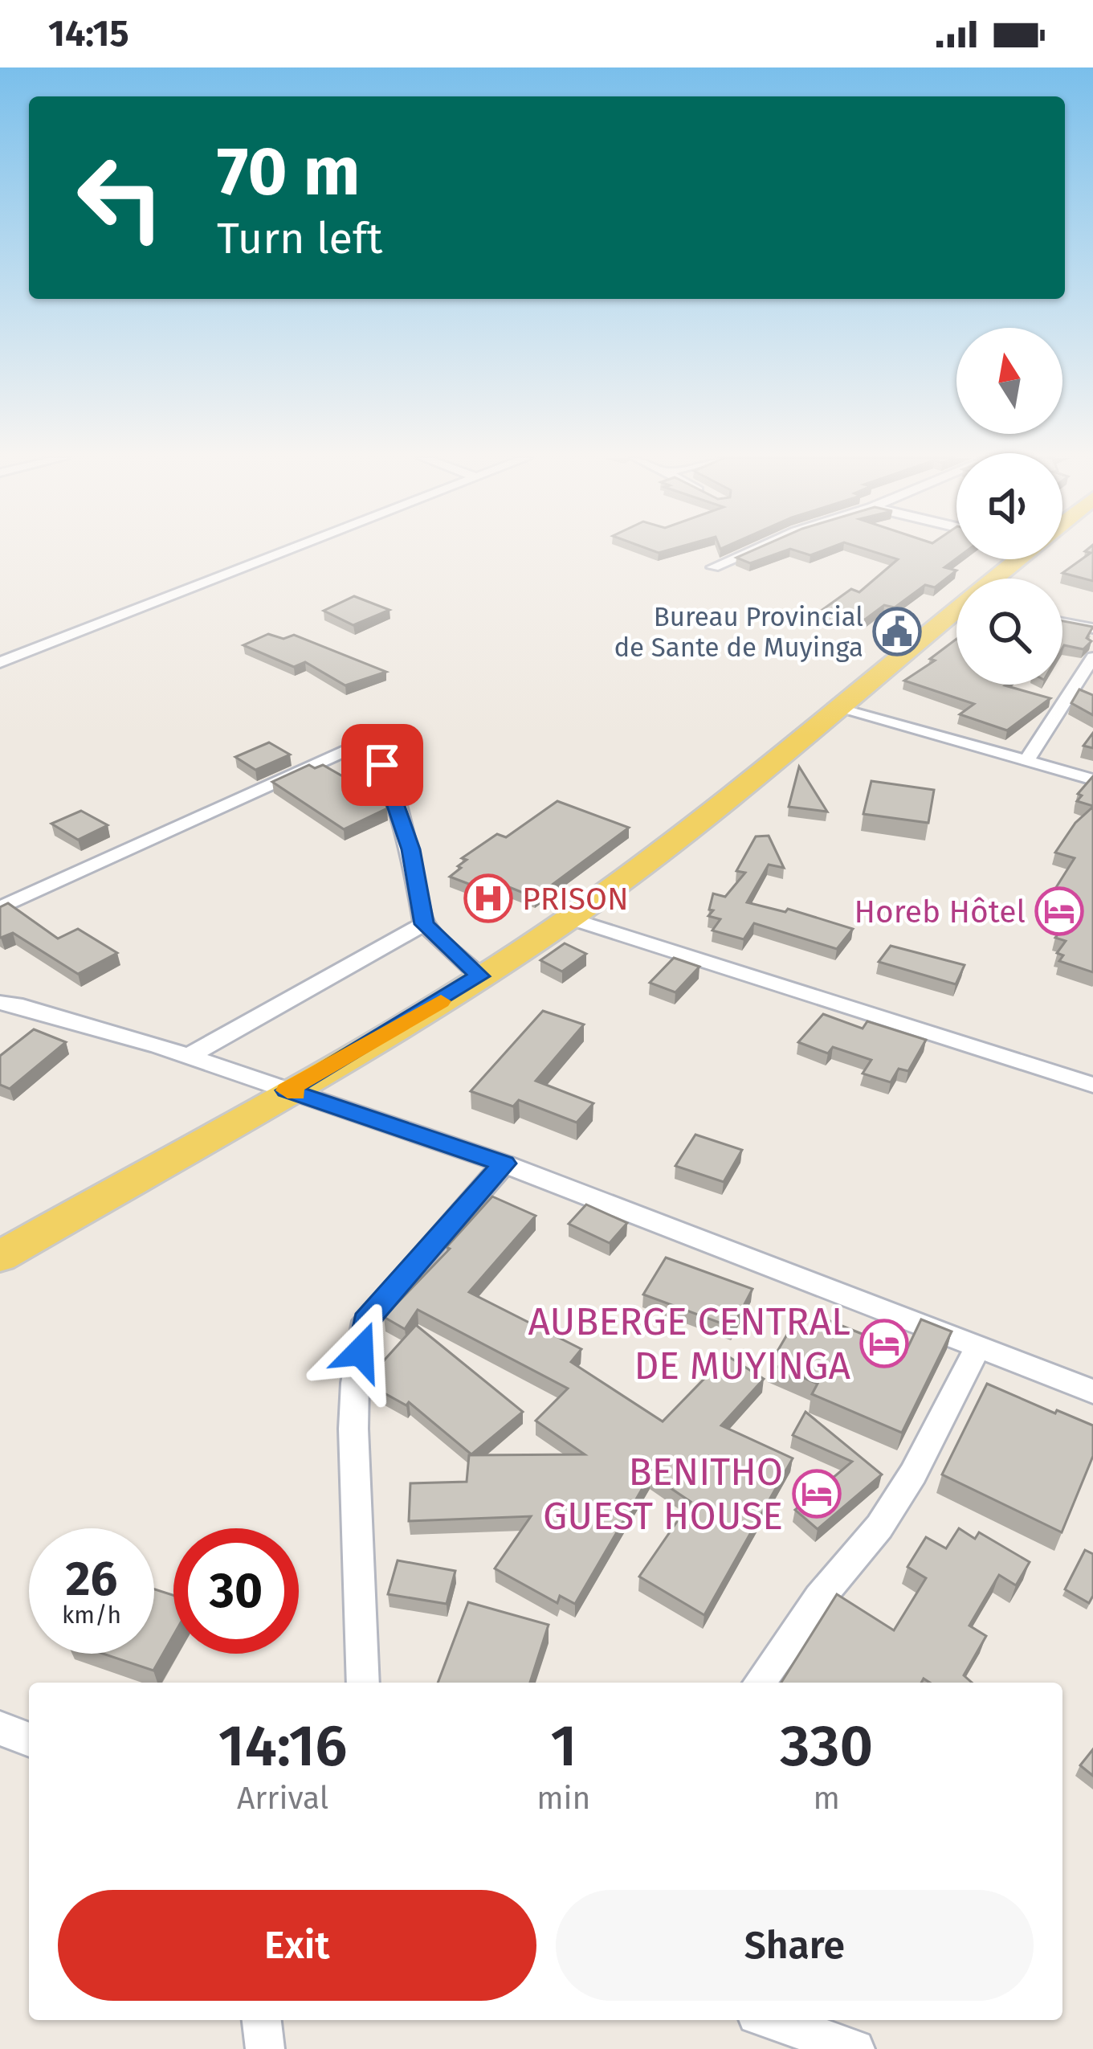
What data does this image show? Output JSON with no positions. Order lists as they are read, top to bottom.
{
  "places": {
    "public building": ["Bureau Provincial de Sante de Muyinga"],
    "hospital": ["PRISON"],
    "hotel": ["Horeb Hôtel", "AUBERGE CENTRAL DE MUYINGA", "BENITHO GUEST HOUSE"]
  },
  "north": "top",
  "page": {
    "status": "14:15",
    "turn": ["70 m", "Turn left"],
    "speed": "26 km/h",
    "limit": "30",
    "eta": [
      "14:16",
      "Arrival",
      "1",
      "min",
      "330",
      "m"
    ],
    "buttons": ["Exit", "Share"]
  }
}
